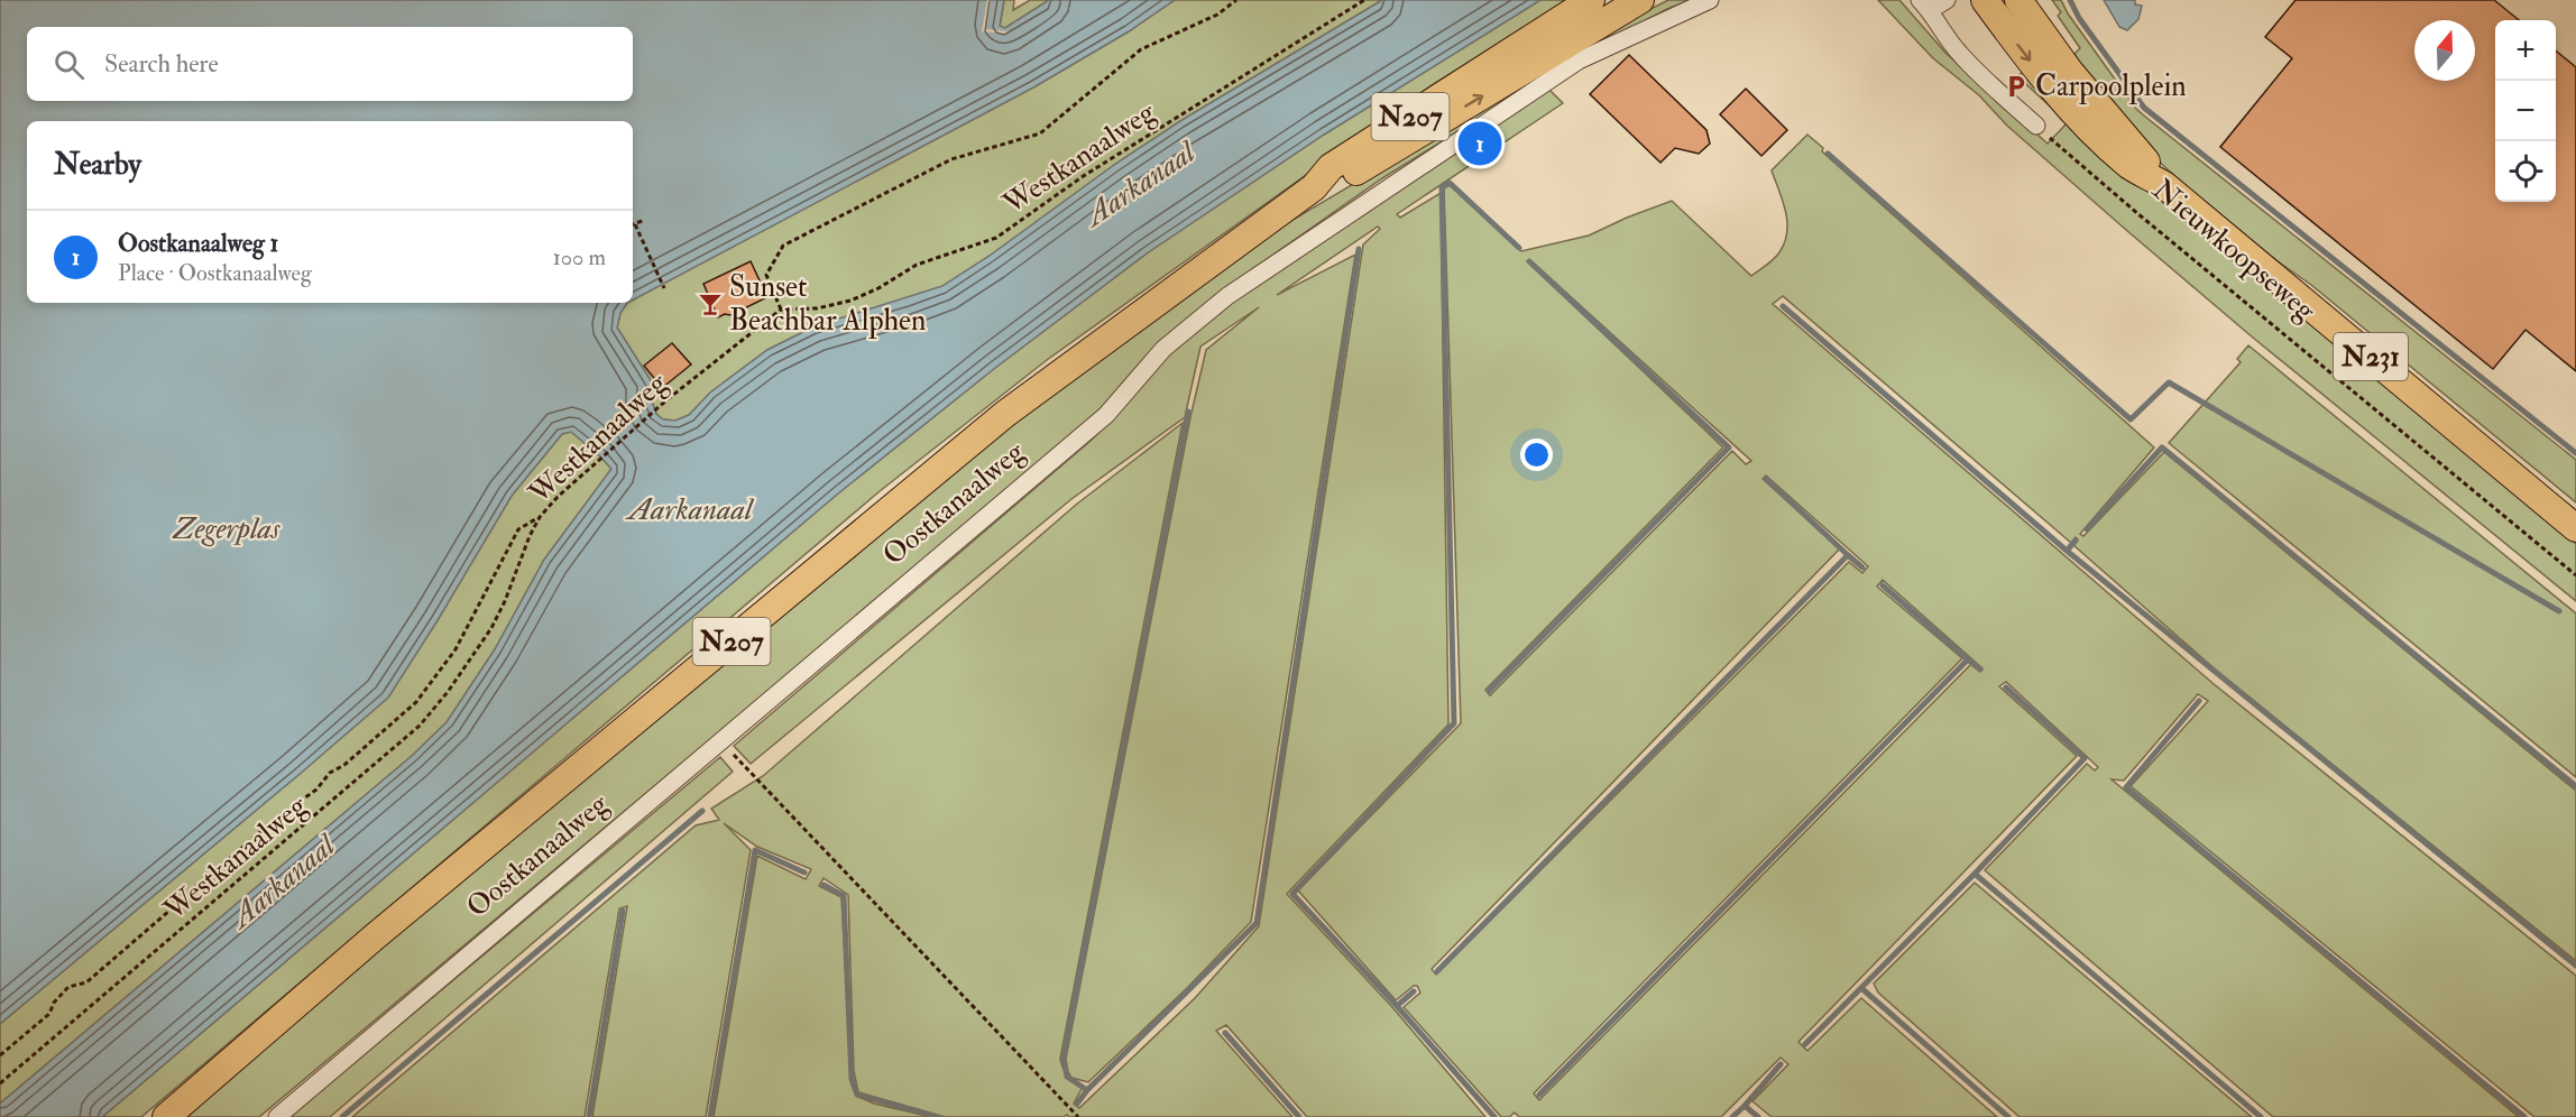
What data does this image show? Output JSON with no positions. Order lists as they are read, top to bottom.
{
  "streets": {
    "main road": [
      "N207",
      "Nieuwkoopseweg",
      "N231",
      "Oostkanaalweg"
    ],
    "path": ["Westkanaalweg"]
  },
  "water": ["Aarkanaal", "Zegerplas"],
  "places": {
    "parking": ["Carpoolplein"],
    "bar": ["Sunset Beachbar Alphen"]
  },
  "north": "top",
  "page": {
    "map_buttons": ["+", "−"],
    "search": "Search here",
    "pins": "1",
    "heading": "Nearby",
    "list": [
      {
        "mark": "1",
        "name": "Oostkanaalweg 1",
        "note": "Place · Oostkanaalweg",
        "value": "100 m"
      }
    ]
  }
}
